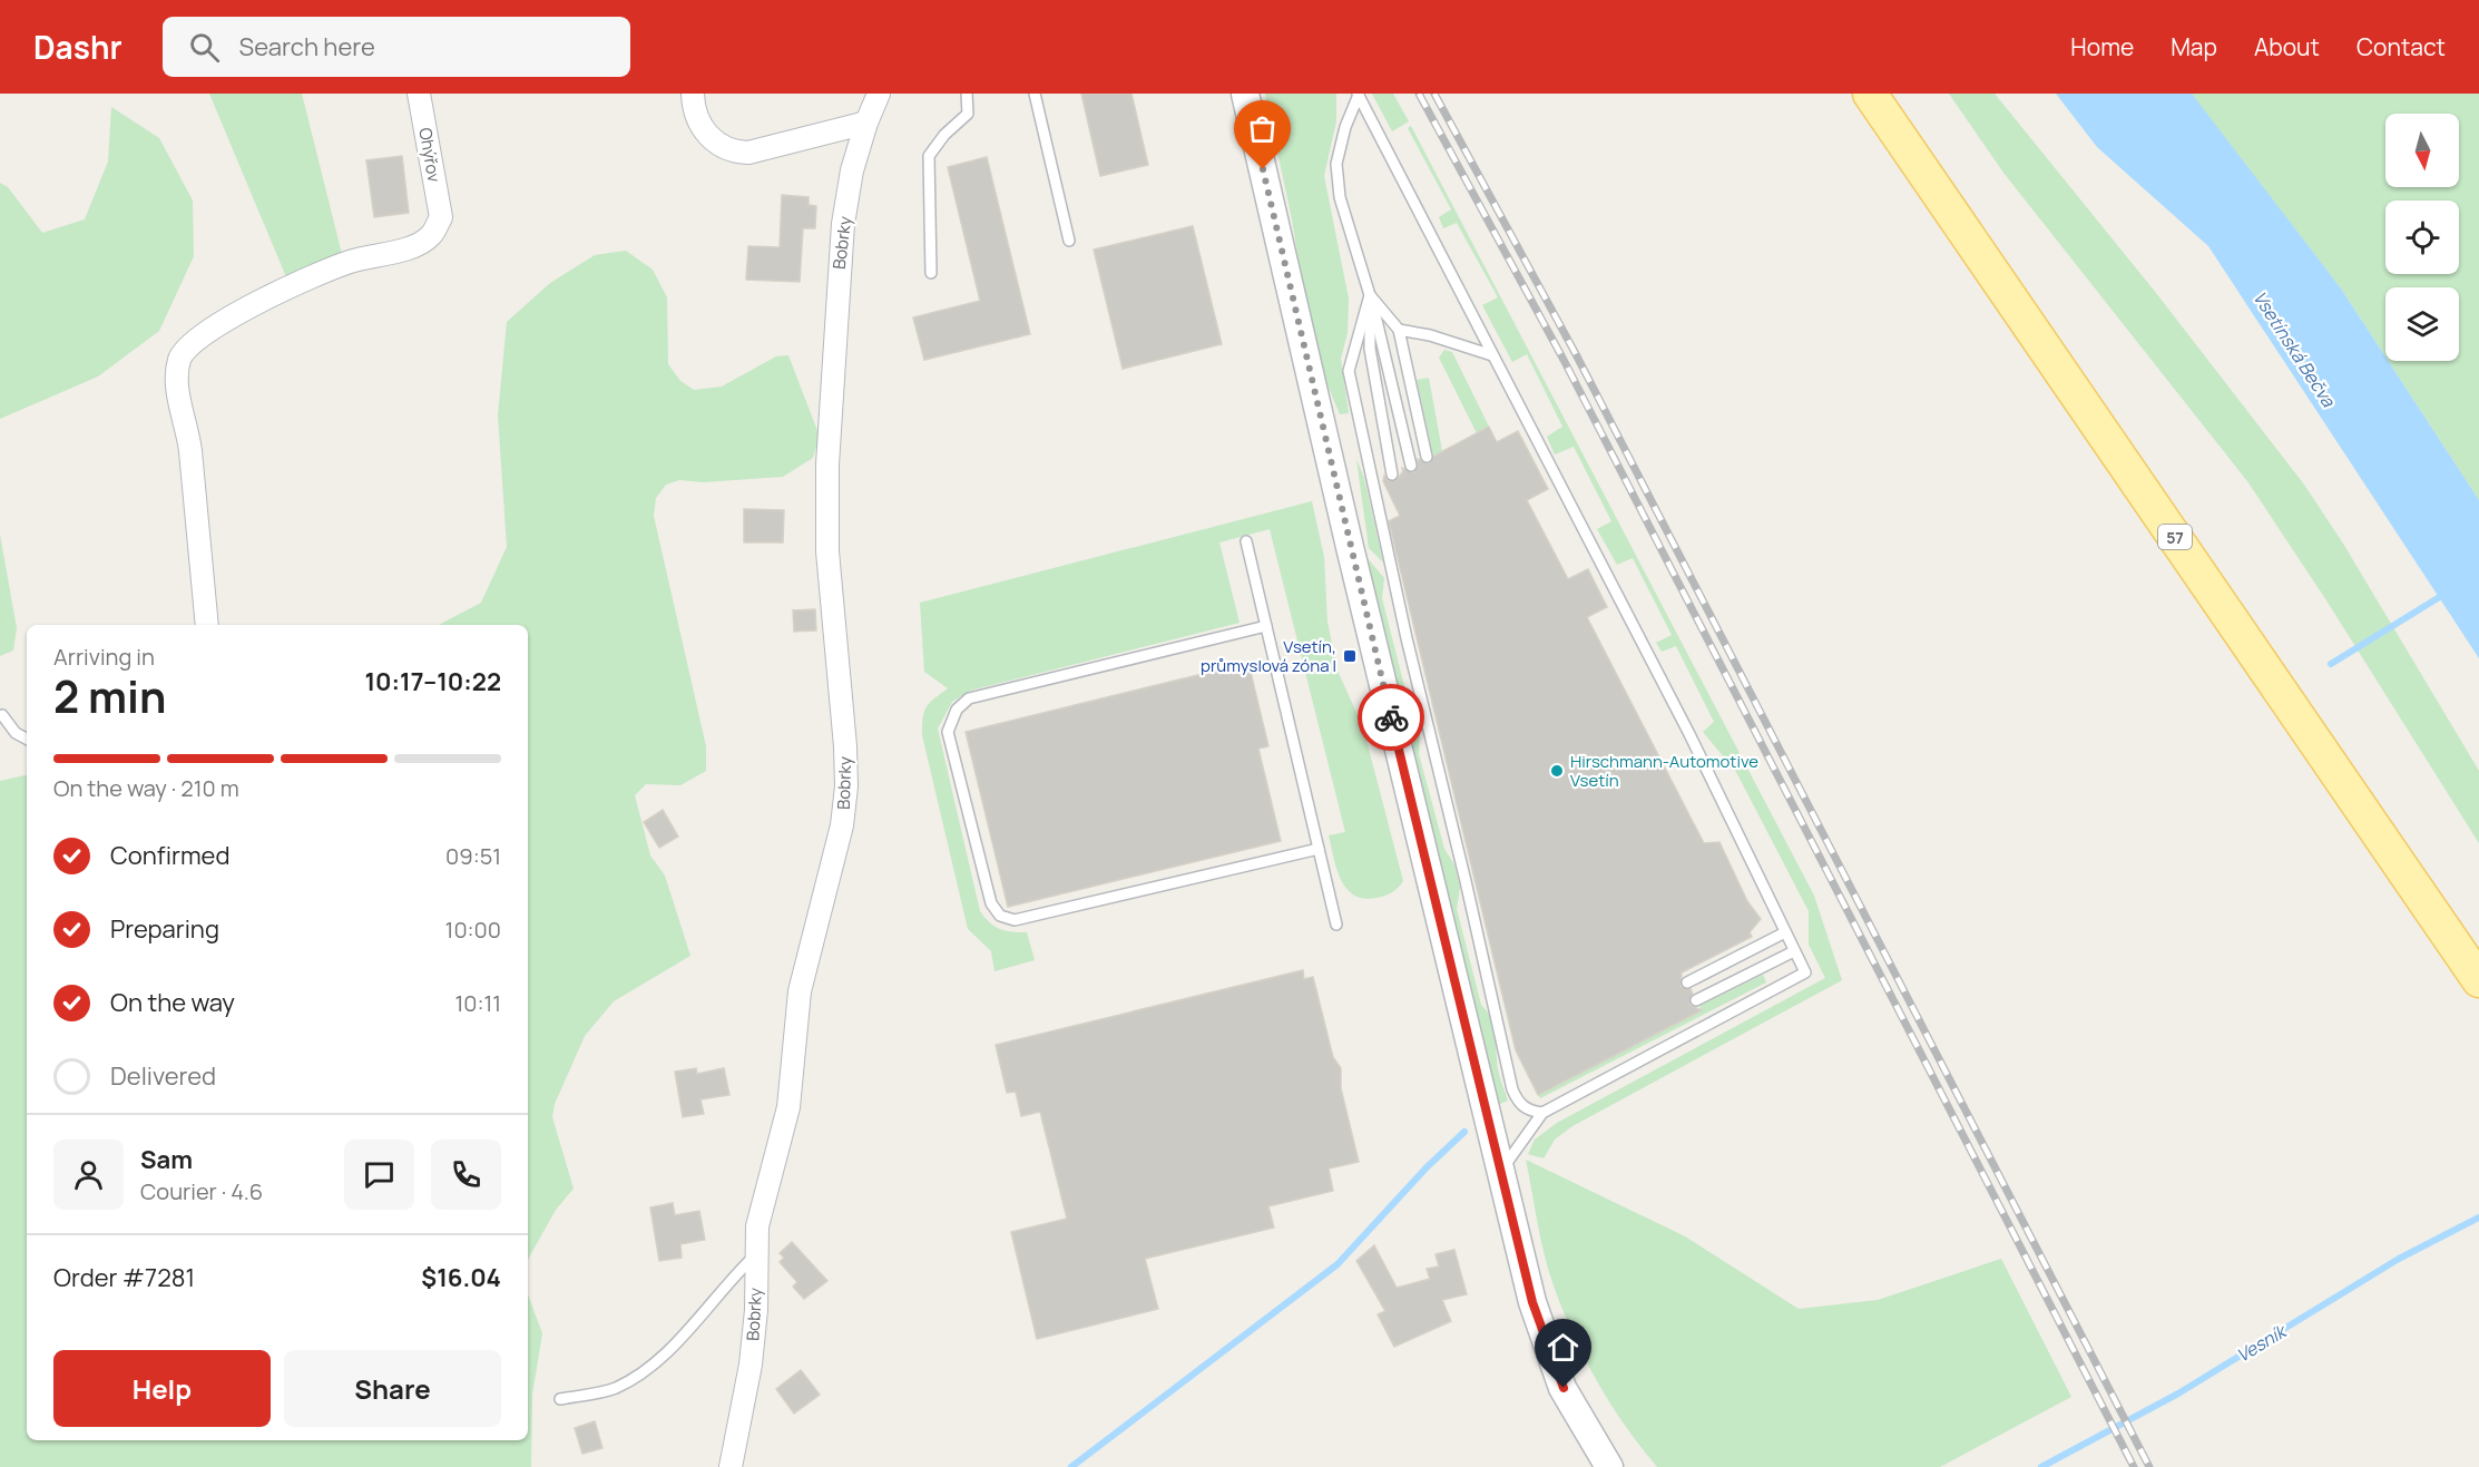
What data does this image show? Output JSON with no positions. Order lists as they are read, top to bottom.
{
  "streets": {
    "main road": ["57"],
    "street": ["Ohýřov", "Bobrky"]
  },
  "water": ["Vsetínská Bečva", "Vesník"],
  "places": {
    "transit": ["Vsetín, průmyslová zóna I"],
    "other": ["Hirschmann-Automotive Vsetín"]
  },
  "north": "bottom",
  "page": {
    "header": "Dashr",
    "search": "Search here",
    "nav": [
      "Home",
      "Map",
      "About",
      "Contact"
    ],
    "heading": ["2 min", "Arriving in", "10:17–10:22"],
    "panel": [
      "Sam",
      "Courier · 4.6",
      "Order #7281",
      "$16.04"
    ],
    "bar": "On the way · 210 m",
    "list": [
      ["Confirmed", "09:51"],
      ["Preparing", "10:00"],
      ["On the way", "10:11"],
      "Delivered"
    ],
    "buttons": ["Help", "Share"]
  }
}
